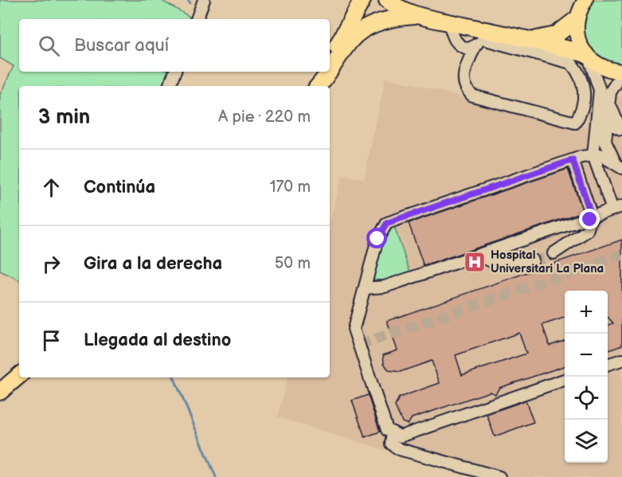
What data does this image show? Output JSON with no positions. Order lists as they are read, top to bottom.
{
  "places": {
    "hospital": ["Hospital Universitari La Plana"]
  },
  "page": {
    "search": "Buscar aquí",
    "heading": ["3 min", "A pie · 220 m"],
    "list": [
      ["Continúa", "170 m"],
      ["Gira a la derecha", "50 m"],
      "Llegada al destino"
    ],
    "map_buttons": ["+", "−"]
  }
}
